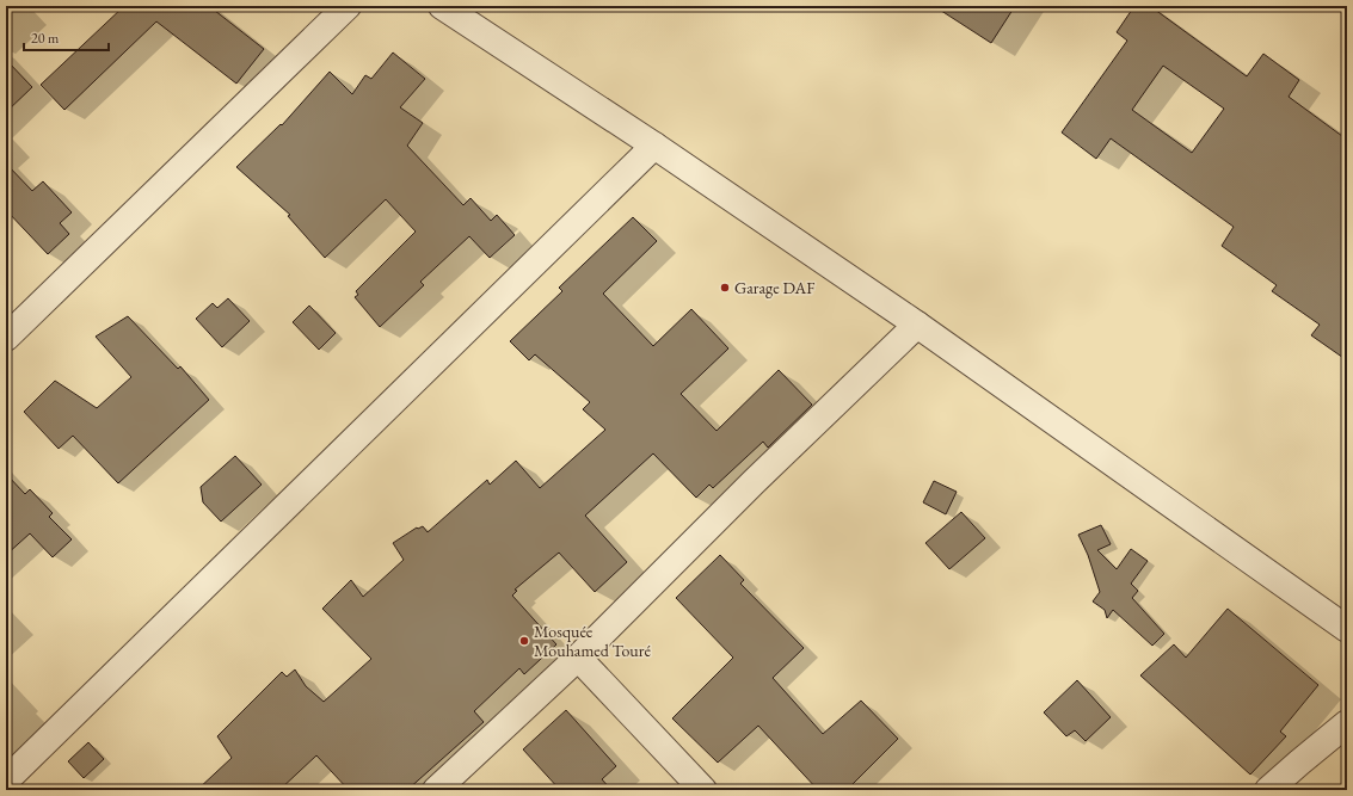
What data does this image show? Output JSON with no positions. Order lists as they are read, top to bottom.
{
  "places": ["Garage DAF", "Mosquée Mouhamed Touré"],
  "scale_bar": "20 m"
}
